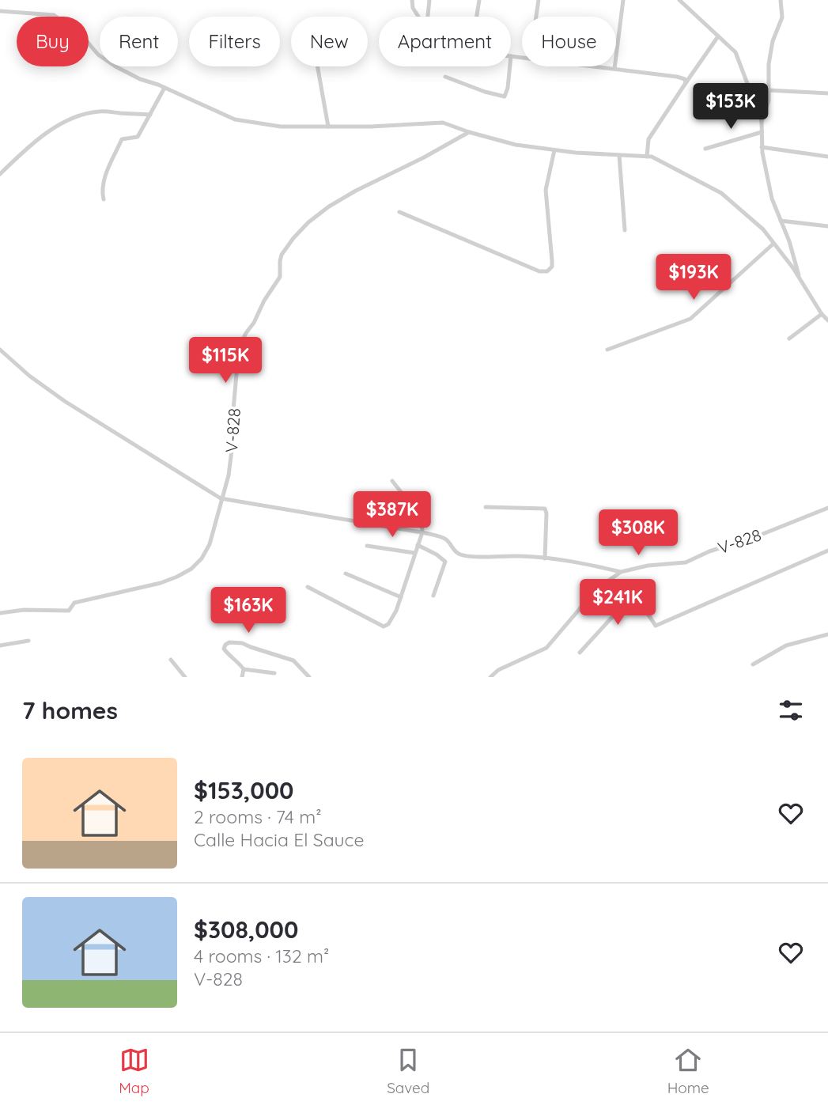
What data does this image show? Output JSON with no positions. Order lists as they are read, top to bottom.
{
  "streets": {
    "street": ["V-828"]
  },
  "page": {
    "chip": [
      "Buy",
      "Rent",
      "Filters",
      "New",
      "Apartment",
      "House"
    ],
    "price": [
      "$153K",
      "$193K",
      "$115K",
      "$387K",
      "$308K",
      "$241K",
      "$163K"
    ],
    "heading": "7 homes",
    "list": [
      {
        "name": "$153,000",
        "note": "2 rooms · 74 m² · Calle Hacia El Sauce"
      },
      {
        "name": "$308,000",
        "note": "4 rooms · 132 m² · V-828"
      }
    ],
    "tabs": ["Map", "Saved", "Home"]
  }
}
